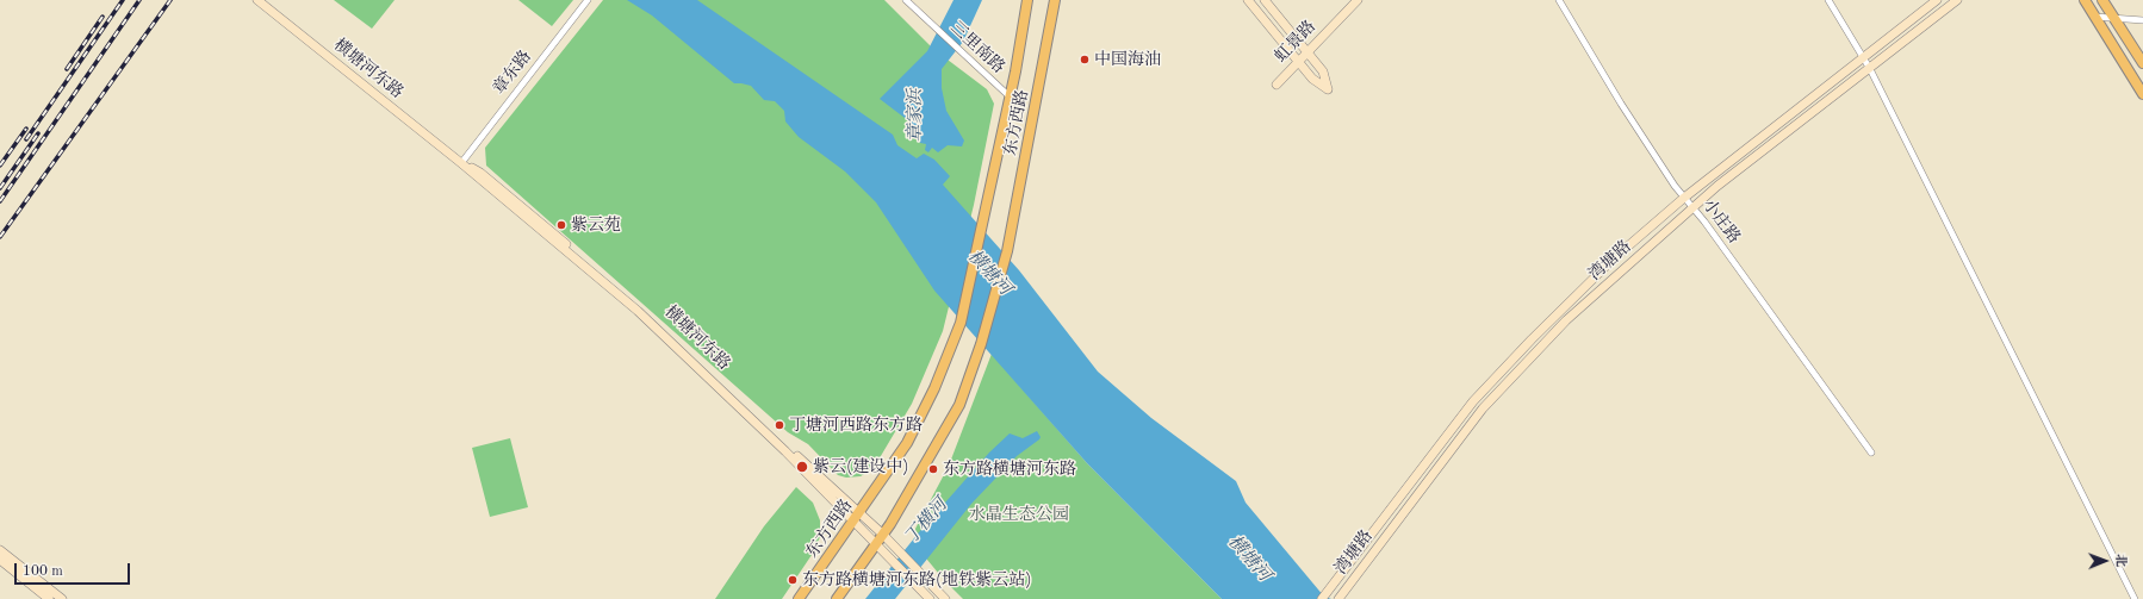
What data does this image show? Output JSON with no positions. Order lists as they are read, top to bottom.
{
  "streets": {
    "main road": ["东方西路"],
    "street": [
      "虹景路",
      "三里南路",
      "横塘河东路",
      "章东路",
      "小庄路",
      "湾塘路"
    ]
  },
  "crossings": [
    ["三里南路", "东方西路"],
    ["横塘河东路", "章东路"],
    ["横塘河东路", "东方西路"],
    ["小庄路", "湾塘路"]
  ],
  "water": ["章家浜", "横塘河", "丁横河"],
  "parks": ["水晶生态公园"],
  "places": [
    "中国海油",
    "紫云苑",
    "丁塘河西路东方路",
    "紫云(建设中)",
    "东方路横塘河东路",
    "东方路横塘河东路(地铁紫云站)"
  ],
  "scale_bar": "100 m",
  "north": "right"
}
